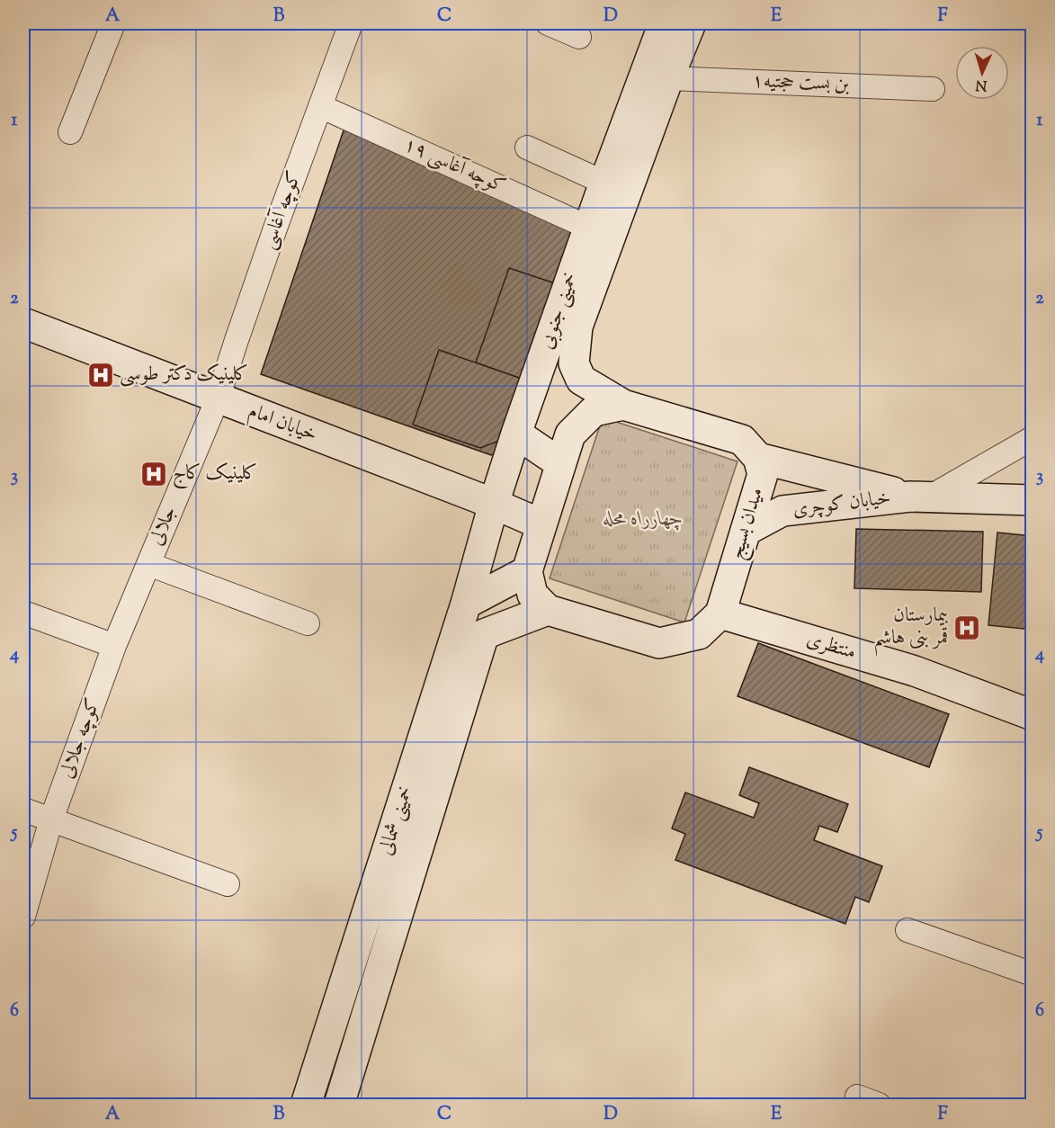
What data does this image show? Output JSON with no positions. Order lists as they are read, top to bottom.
{
  "streets": {
    "main road": [
      "خمینی جنوبی",
      "خیابان امام",
      "خیابان کوچری",
      "میدان بسیج",
      "منتظری",
      "خمینی شمالی"
    ],
    "street": [
      "بن بست حجتیه۱",
      "کوچه آغاسی ۱۹",
      "کوچه آغاسی",
      "جلالی",
      "کوچه جلالی"
    ]
  },
  "crossings": [
    ["بن بست حجتیه۱", "خمینی جنوبی"],
    ["کوچه آغاسی ۱۹", "کوچه آغاسی"],
    ["کوچه آغاسی ۱۹", "خمینی جنوبی"],
    ["کوچه آغاسی", "خیابان امام"],
    ["کوچه آغاسی", "جلالی"],
    ["خمینی جنوبی", "خیابان امام"],
    ["خمینی جنوبی", "میدان بسیج"],
    ["خمینی جنوبی", "خمینی شمالی"],
    ["خیابان امام", "میدان بسیج"],
    ["خیابان امام", "جلالی"],
    ["خیابان کوچری", "میدان بسیج"],
    ["میدان بسیج", "منتظری"],
    ["میدان بسیج", "خمینی شمالی"],
    ["جلالی", "کوچه جلالی"]
  ],
  "parks": ["چهارراه محله"],
  "places": {
    "hospital": ["کلینیک دکتر طوسی", "کلینیک کاج", "بیمارستان قمر بنی هاشم"]
  },
  "north": "bottom",
  "grid": {
    "columns": [
      "A",
      "B",
      "C",
      "D",
      "E",
      "F"
    ],
    "rows": [
      "1",
      "2",
      "3",
      "4",
      "5",
      "6"
    ]
  }
}
